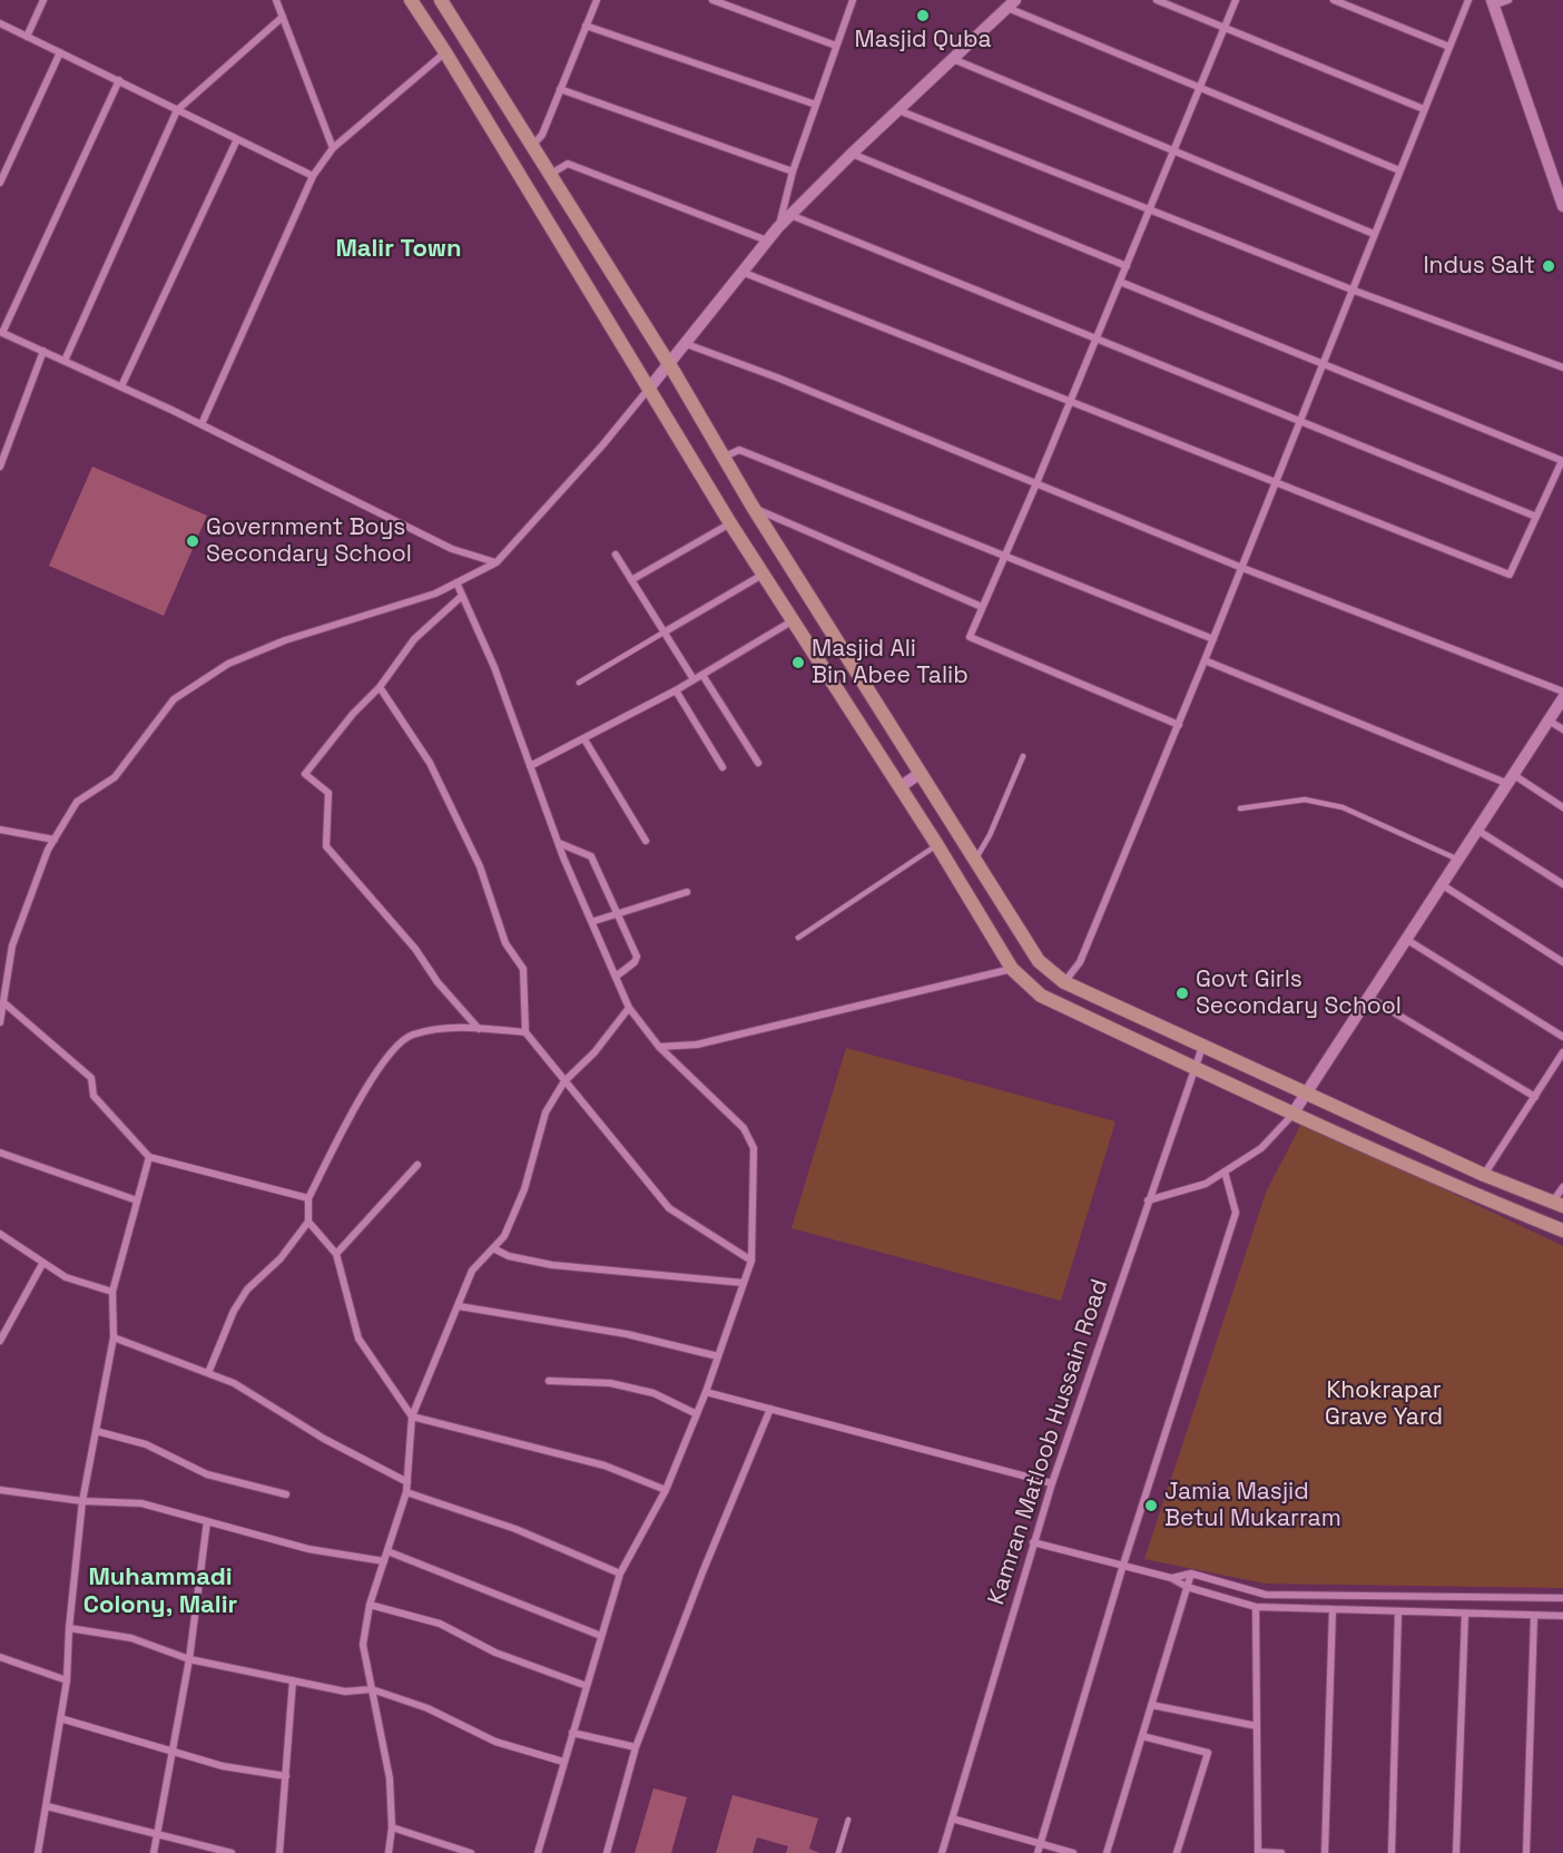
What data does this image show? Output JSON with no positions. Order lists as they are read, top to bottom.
{
  "streets": {
    "street": ["Kamran Matloob Hussain Road"]
  },
  "districts": ["Malir Town", "Muhammadi Colony, Malir"],
  "parks": ["Khokrapar Grave Yard"],
  "places": [
    "Masjid Quba",
    "Indus Salt",
    "Government Boys Secondary School",
    "Masjid Ali Bin Abee Talib",
    "Govt Girls Secondary School",
    "Jamia Masjid Betul Mukarram"
  ]
}
